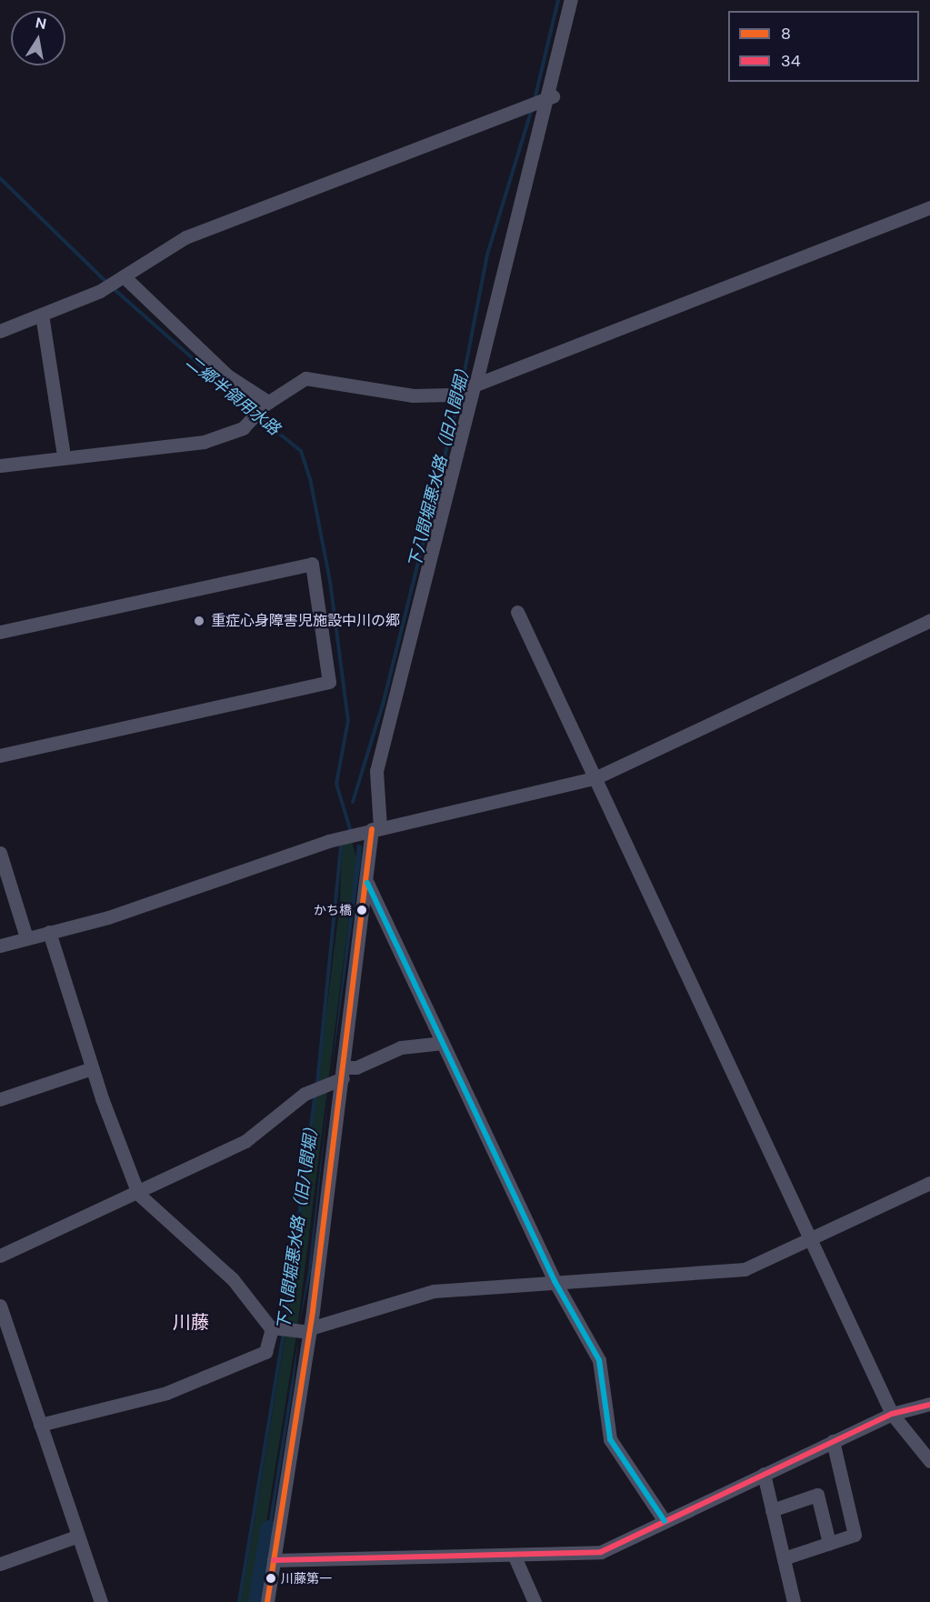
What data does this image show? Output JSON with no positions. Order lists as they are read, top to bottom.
{
  "districts": ["川藤"],
  "water": ["二郷半領用水路", "下八間堀悪水路（旧八間堀）"],
  "places": ["重症心身障害児施設中川の郷", "かち橋", "川藤第一"],
  "lines": ["transit line 8", "transit line 34"],
  "legend": ["8", "34"],
  "north": "top"
}
